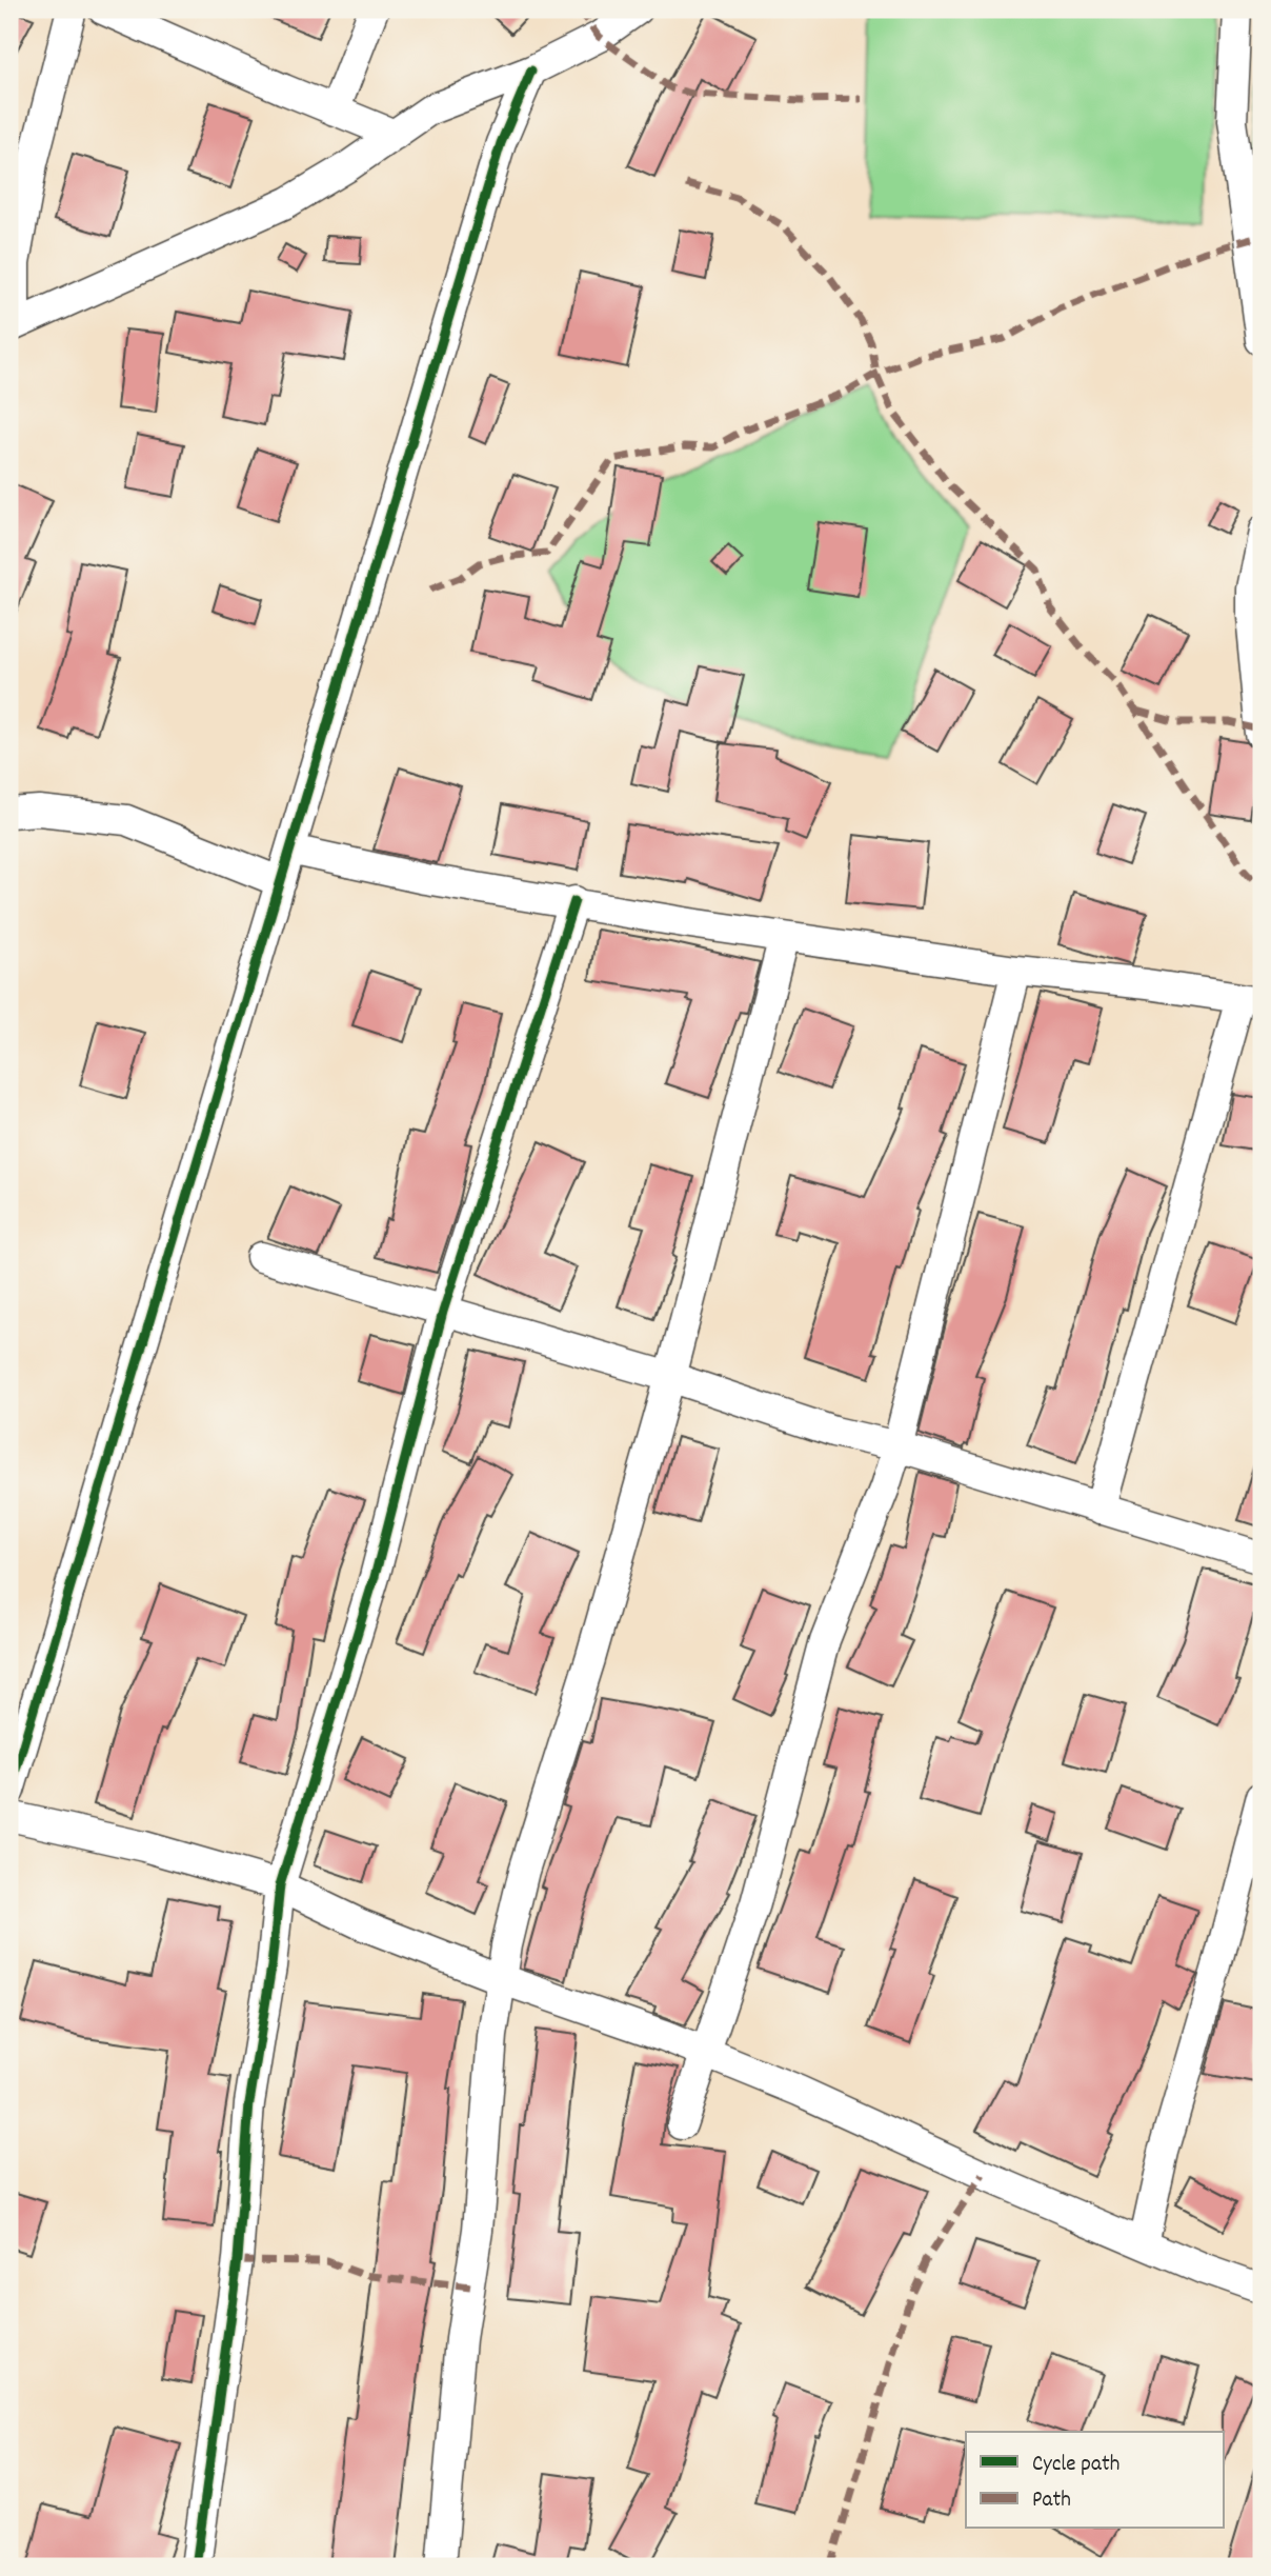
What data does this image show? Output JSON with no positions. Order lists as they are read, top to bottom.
{
  "legend": ["Cycle path", "Path"]
}
